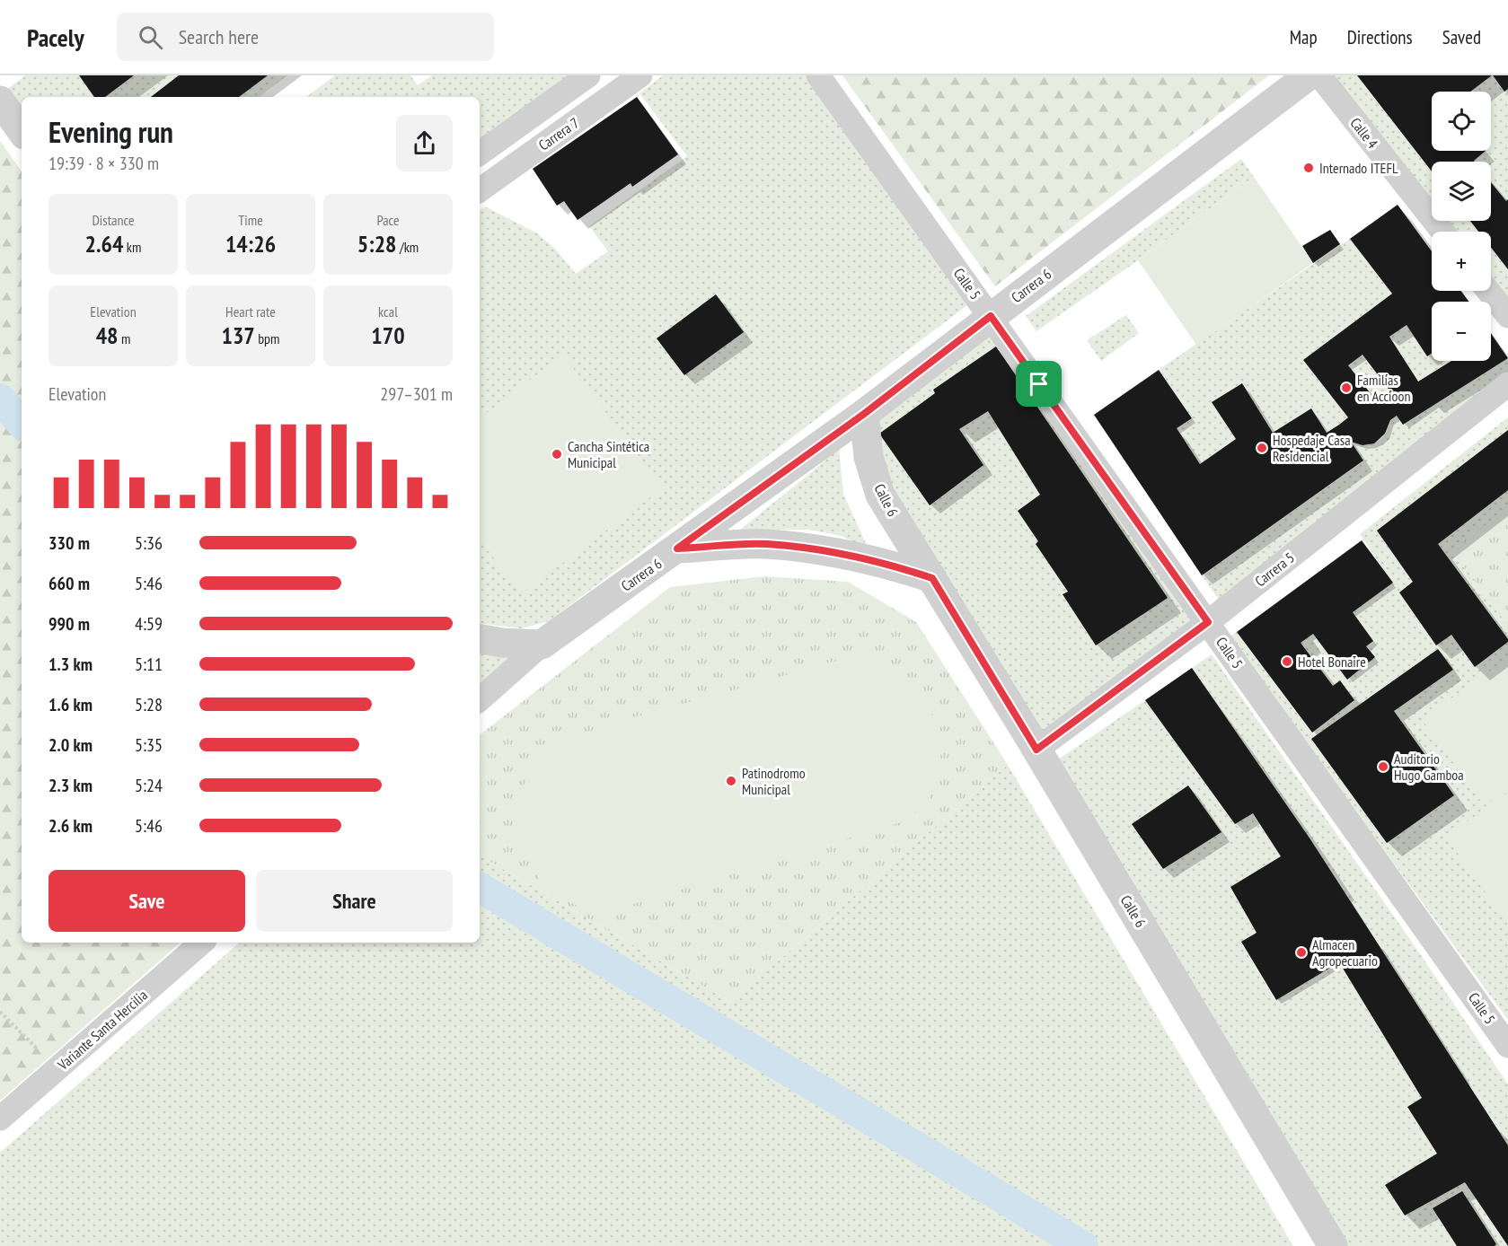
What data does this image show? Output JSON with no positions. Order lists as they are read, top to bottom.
{
  "streets": {
    "street": [
      "Calle 4",
      "Carrera 7",
      "Calle 5",
      "Carrera 6",
      "Calle 6",
      "Carrera 5",
      "Variante Santa Hercilia"
    ]
  },
  "crossings": [
    ["Calle 5", "Carrera 6"],
    ["Calle 5", "Carrera 5"],
    ["Carrera 6", "Calle 6"],
    ["Calle 6", "Carrera 5"]
  ],
  "places": [
    "Internado ITEFL",
    "Familias en Accioon",
    "Hospedaje Casa Residencial",
    "Cancha Sintética Municipal",
    "Hotel Bonaire",
    "Auditorio Hugo Gamboa",
    "Patinodromo Municipal",
    "Almacen Agropecuario"
  ],
  "page": {
    "header": "Pacely",
    "search": "Search here",
    "nav": ["Map", "Directions", "Saved"],
    "map_buttons": ["+", "−"],
    "heading": ["Evening run", "19:39 · 8 × 330 m"],
    "stats": [
      ["Distance", "2.64 km"],
      ["Time", "14:26"],
      ["Pace", "5:28 /km"],
      ["Elevation", "48 m"],
      ["Heart rate", "137 bpm"],
      ["kcal", "170"]
    ],
    "chart": ["Elevation", "297–301 m"],
    "list": [
      {
        "name": "330 m",
        "note": "5:36"
      },
      {
        "name": "660 m",
        "note": "5:46"
      },
      {
        "name": "990 m",
        "note": "4:59"
      },
      {
        "name": "1.3 km",
        "note": "5:11"
      },
      {
        "name": "1.6 km",
        "note": "5:28"
      },
      {
        "name": "2.0 km",
        "note": "5:35"
      },
      {
        "name": "2.3 km",
        "note": "5:24"
      },
      {
        "name": "2.6 km",
        "note": "5:46"
      }
    ],
    "buttons": ["Save", "Share"]
  }
}
